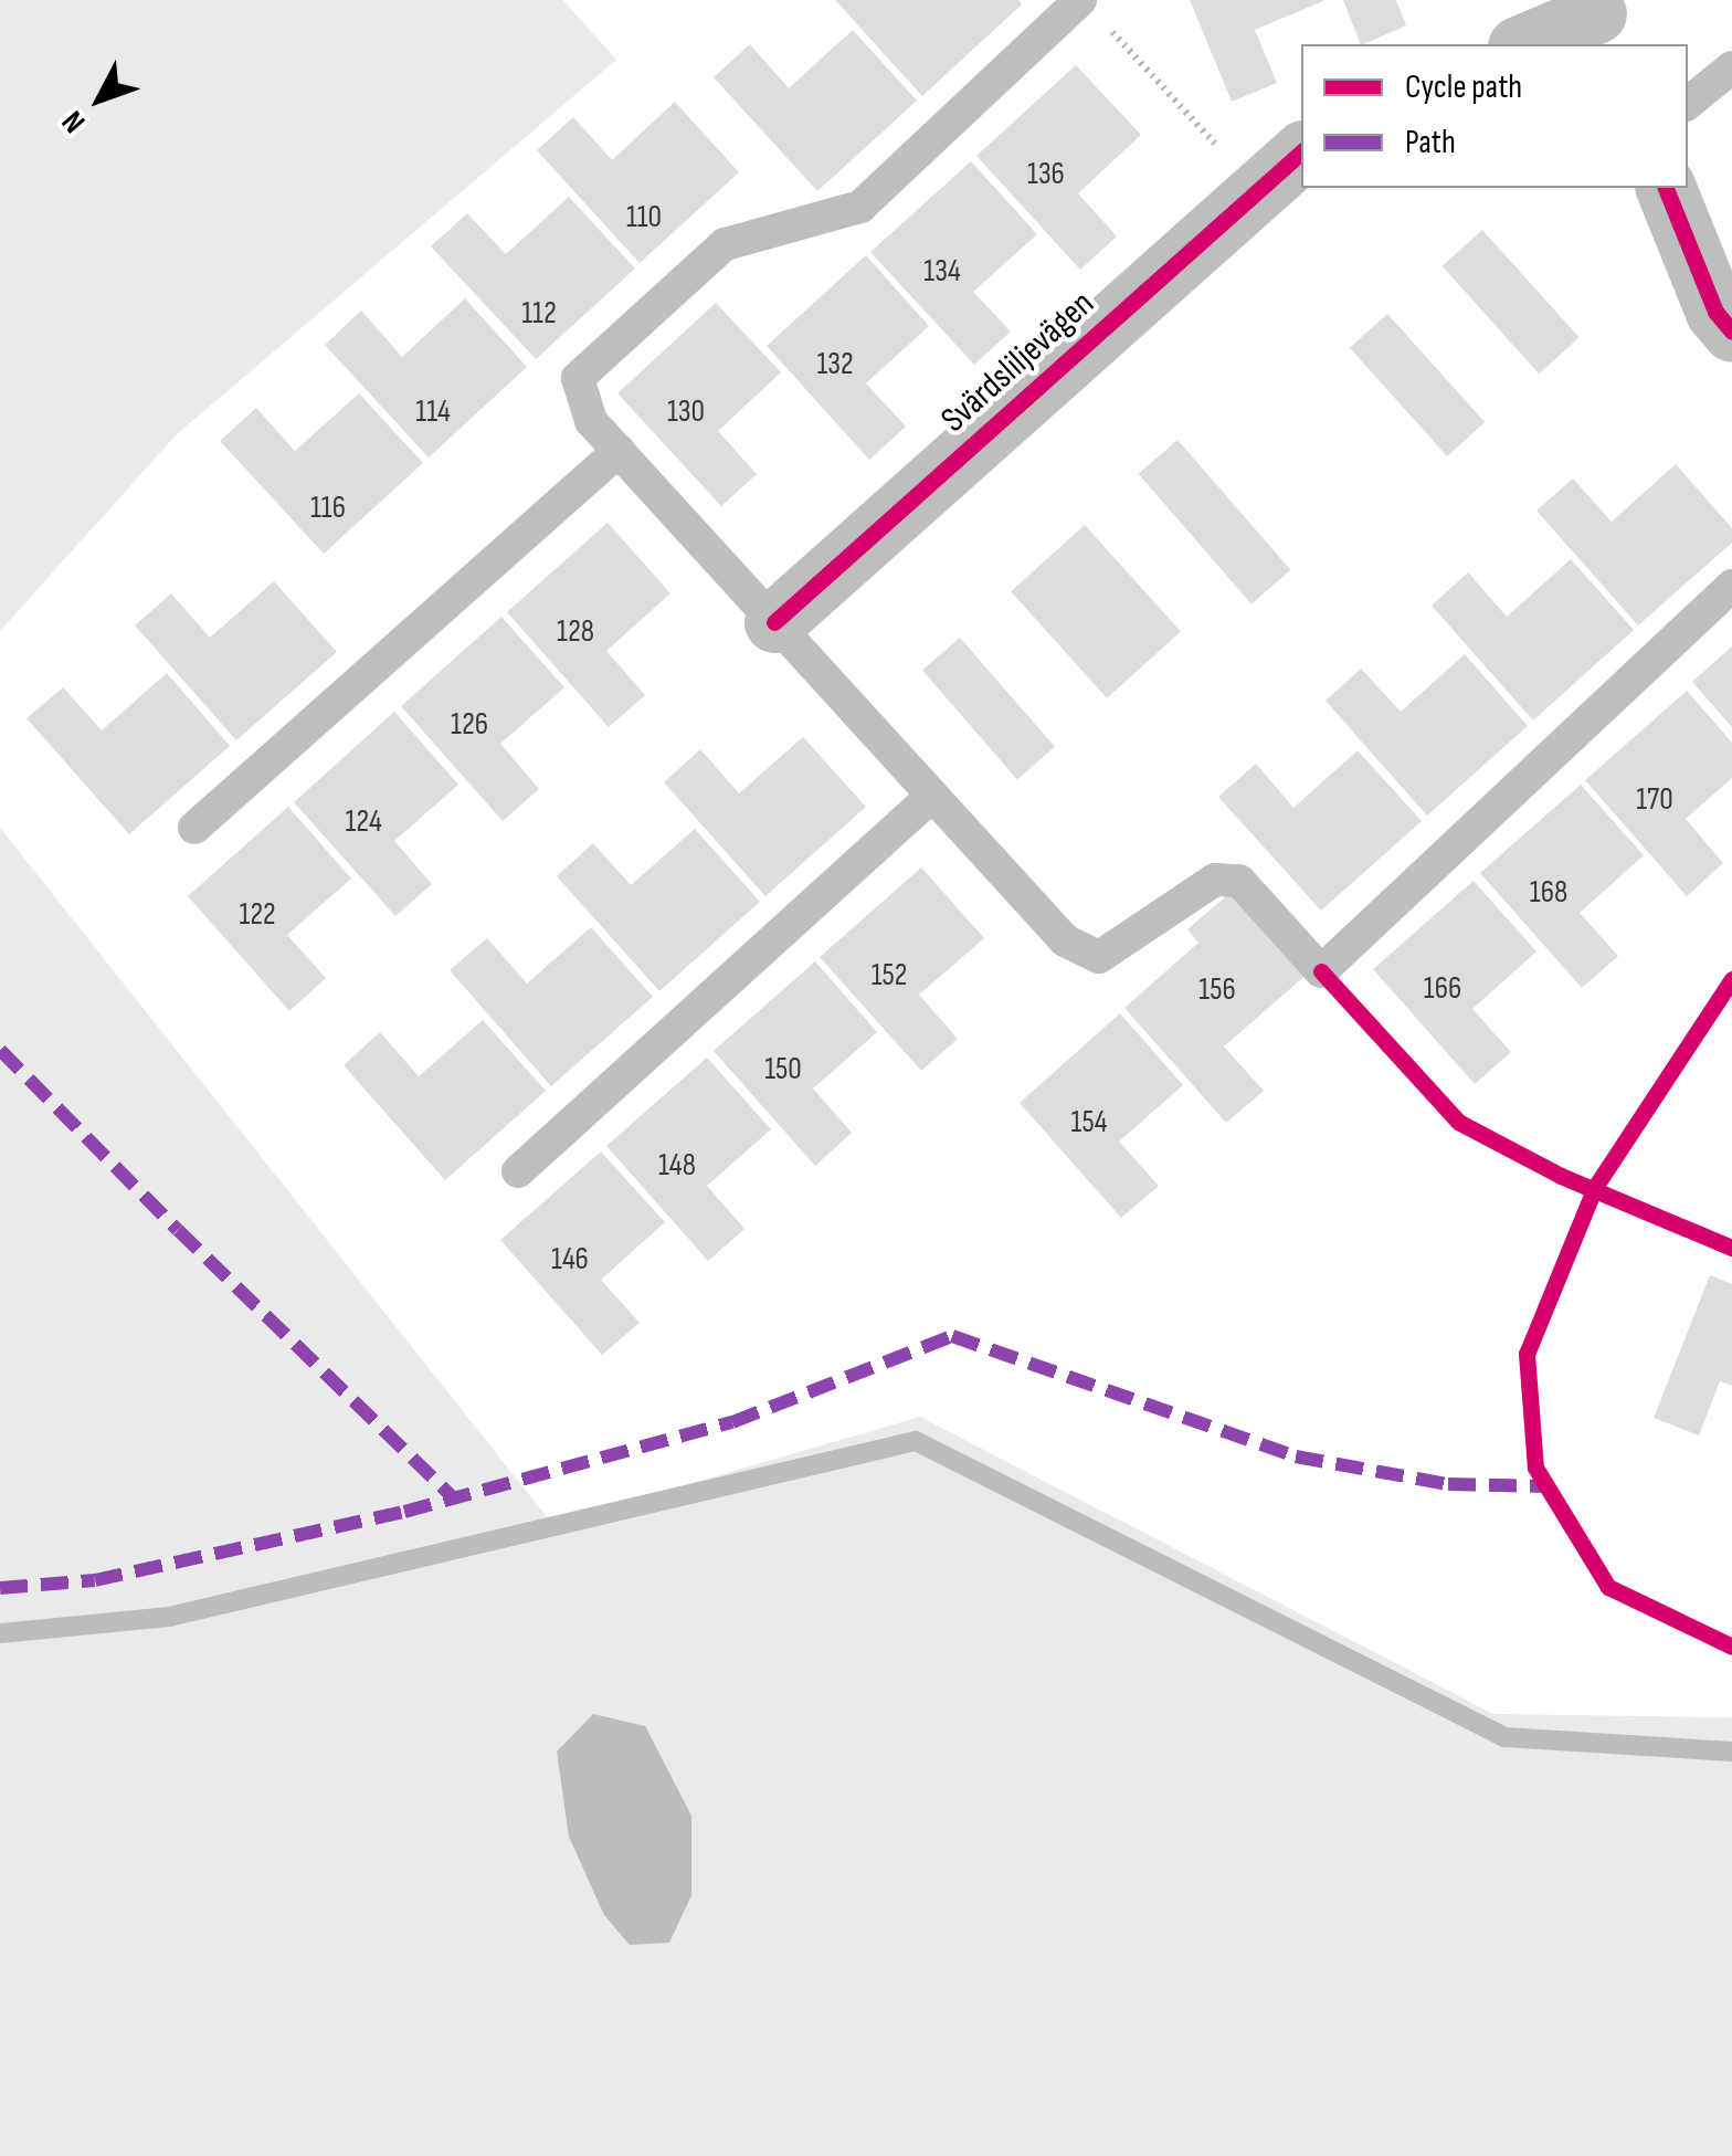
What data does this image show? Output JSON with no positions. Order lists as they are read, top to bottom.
{
  "streets": {
    "street": ["Svärdsliljevägen"]
  },
  "house_numbers": [
    "136",
    "110",
    "134",
    "112",
    "132",
    "114",
    "130",
    "116",
    "128",
    "126",
    "170",
    "124",
    "168",
    "122",
    "152",
    "166",
    "156",
    "150",
    "154",
    "148",
    "146"
  ],
  "legend": ["Cycle path", "Path"],
  "north": "bottom left"
}
